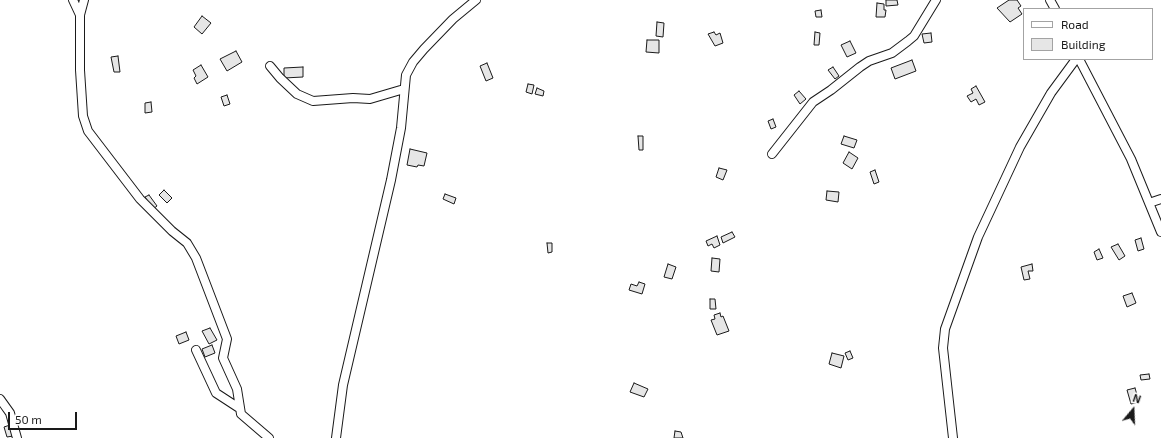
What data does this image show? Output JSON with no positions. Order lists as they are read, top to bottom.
{
  "legend": ["Road", "Building"],
  "scale_bar": "50 m",
  "north": "top"
}
